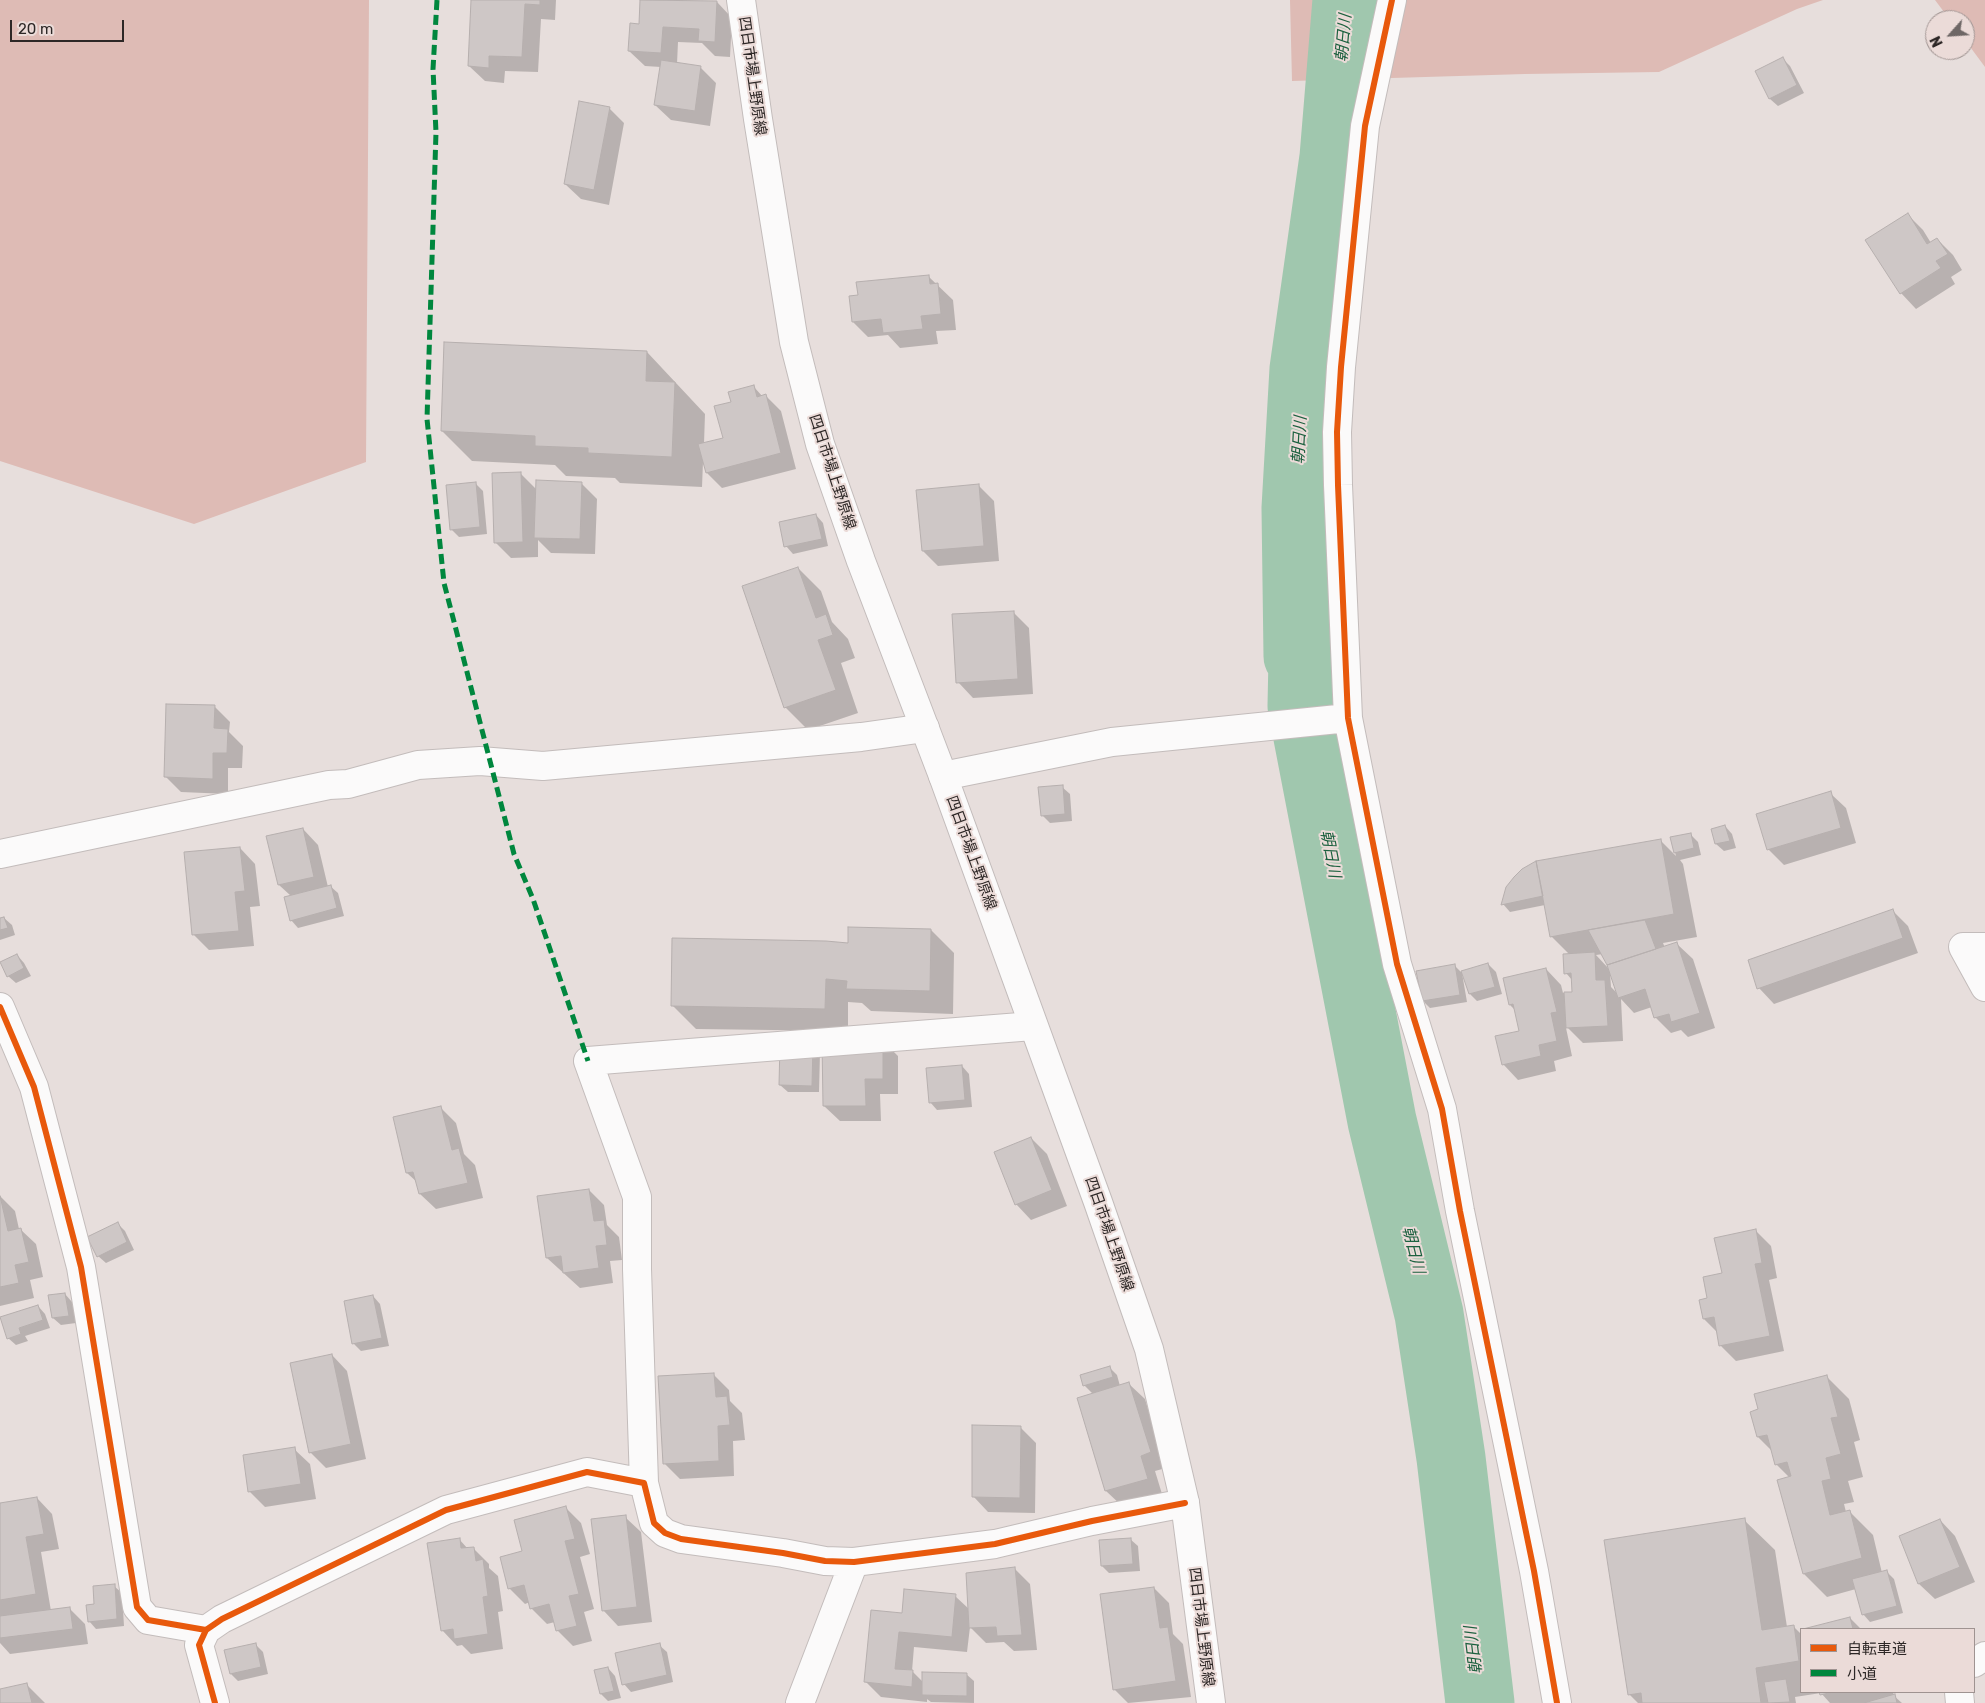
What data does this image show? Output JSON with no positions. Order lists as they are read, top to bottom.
{
  "streets": {
    "street": ["四日市場上野原線"]
  },
  "water": ["朝日川"],
  "legend": ["自転車道", "小道"],
  "scale_bar": "20 m",
  "north": "bottom left"
}
